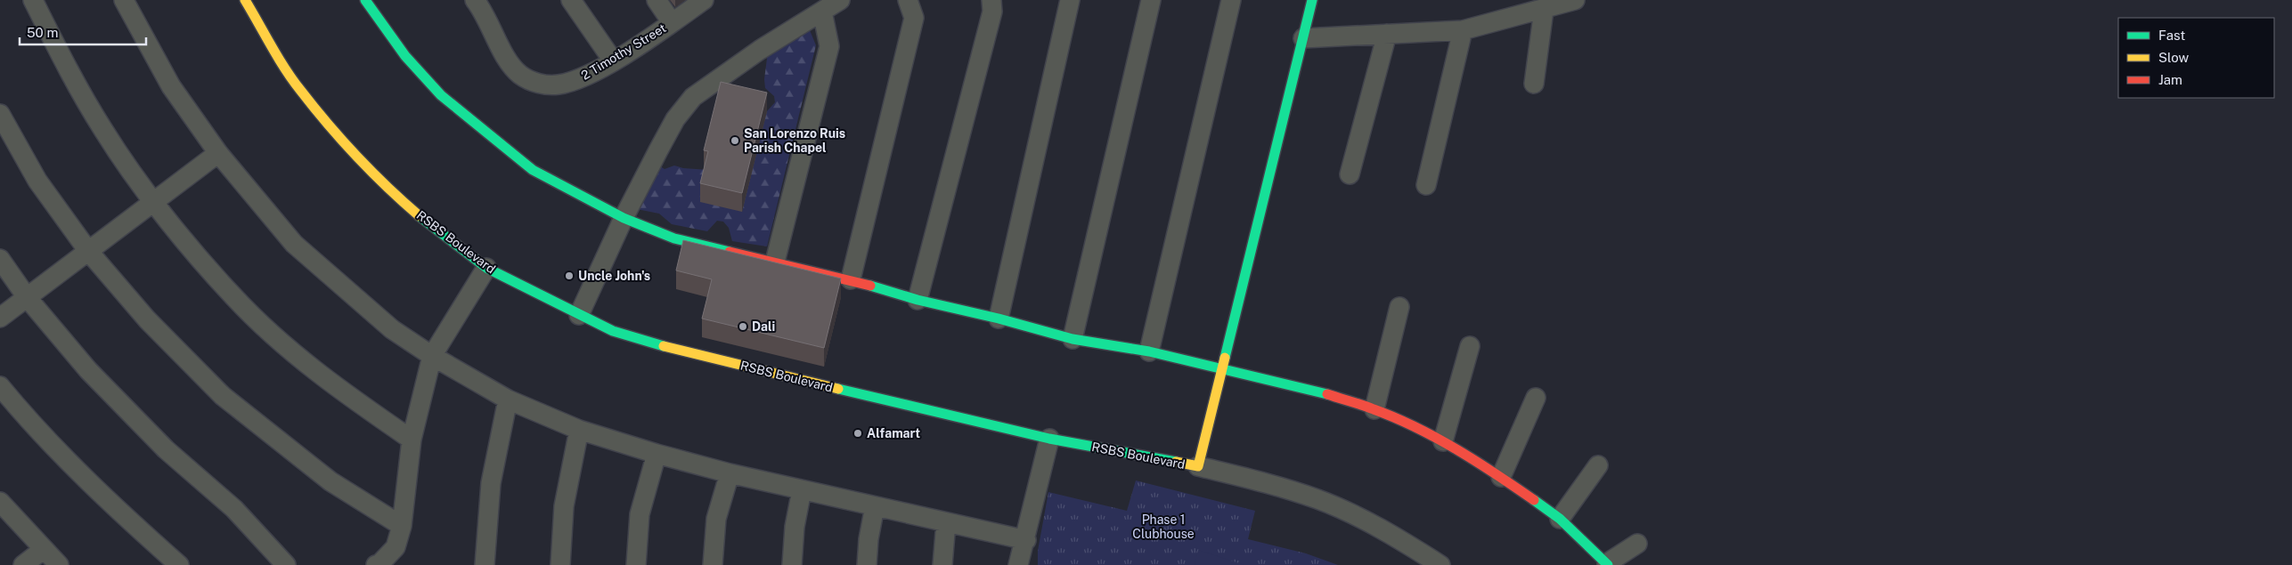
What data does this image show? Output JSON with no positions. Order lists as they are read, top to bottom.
{
  "streets": {
    "street": ["2 Timothy Street", "RSBS Boulevard"]
  },
  "parks": ["Phase 1 Clubhouse"],
  "places": [
    "San Lorenzo Ruis Parish Chapel",
    "Uncle John's",
    "Dali",
    "Alfamart"
  ],
  "legend": ["Fast", "Slow", "Jam"],
  "scale_bar": "50 m"
}
